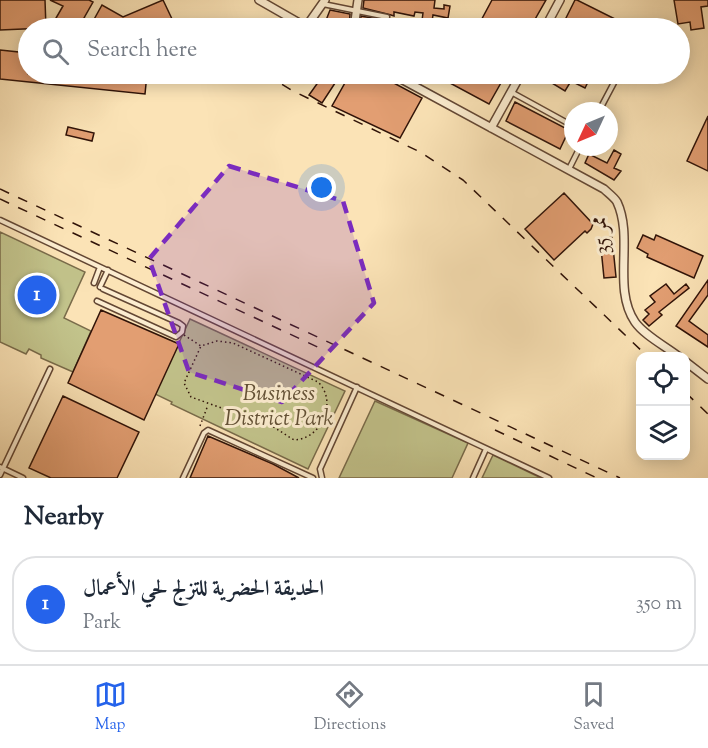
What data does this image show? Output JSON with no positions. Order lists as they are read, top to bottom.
{
  "streets": {
    "street": ["ممر 35"]
  },
  "parks": ["Business District Park"],
  "north": "bottom left",
  "page": {
    "search": "Search here",
    "pins": "1",
    "heading": "Nearby",
    "list": [
      {
        "mark": "1",
        "name": "الحديقة الحضرية للتزلج لحي الأعمال",
        "note": "Park",
        "value": "350 m"
      }
    ],
    "nav": ["Map", "Directions", "Saved"]
  }
}
